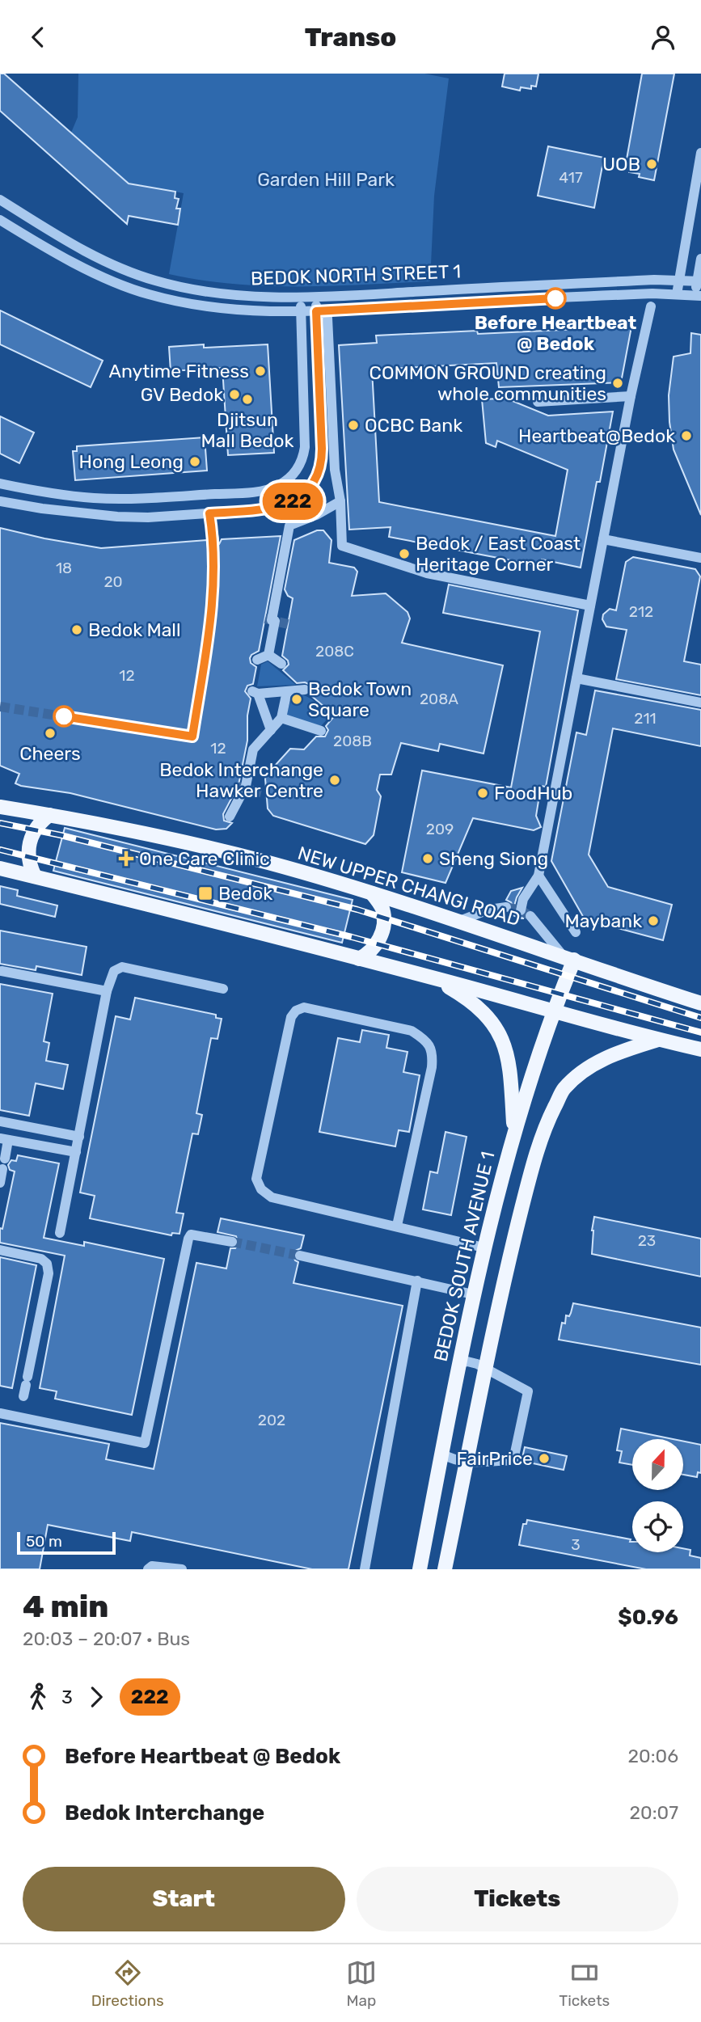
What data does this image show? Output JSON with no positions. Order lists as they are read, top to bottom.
{
  "streets": {
    "main road": ["NEW UPPER CHANGI ROAD", "BEDOK SOUTH AVENUE 1"],
    "street": ["BEDOK NORTH STREET 1"]
  },
  "crossings": [
    ["NEW UPPER CHANGI ROAD", "BEDOK SOUTH AVENUE 1"]
  ],
  "parks": ["Garden Hill Park"],
  "places": {
    "other": [
      "UOB",
      "Before Heartbeat @ Bedok",
      "Anytime Fitness",
      "COMMON GROUND creating whole communities",
      "GV Bedok",
      "Djitsun Mall Bedok",
      "OCBC Bank",
      "Heartbeat@Bedok",
      "Hong Leong",
      "Bedok / East Coast Heritage Corner",
      "Bedok Mall",
      "Bedok Town Square",
      "Cheers",
      "Bedok Interchange Hawker Centre",
      "FoodHub",
      "Sheng Siong",
      "Maybank",
      "FairPrice"
    ],
    "health": ["One Care Clinic"],
    "transit": ["Bedok"]
  },
  "lines": ["bus line 222"],
  "house_numbers": [
    "417",
    "18",
    "20",
    "212",
    "208C",
    "12",
    "208A",
    "211",
    "208B",
    "12",
    "209",
    "23",
    "202",
    "3"
  ],
  "scale_bar": "50 m",
  "north": "top",
  "page": {
    "header": "Transo",
    "on_map": "222",
    "scale": "50 m",
    "heading": ["4 min", "20:03 – 20:07 · Bus", "$0.96"],
    "legs": ["3", "222"],
    "list": [
      {
        "name": "Before Heartbeat @ Bedok",
        "value": "20:06"
      },
      {
        "name": "Bedok Interchange",
        "value": "20:07"
      }
    ],
    "buttons": ["Start", "Tickets"],
    "tabs": ["Directions", "Map", "Tickets"]
  }
}
